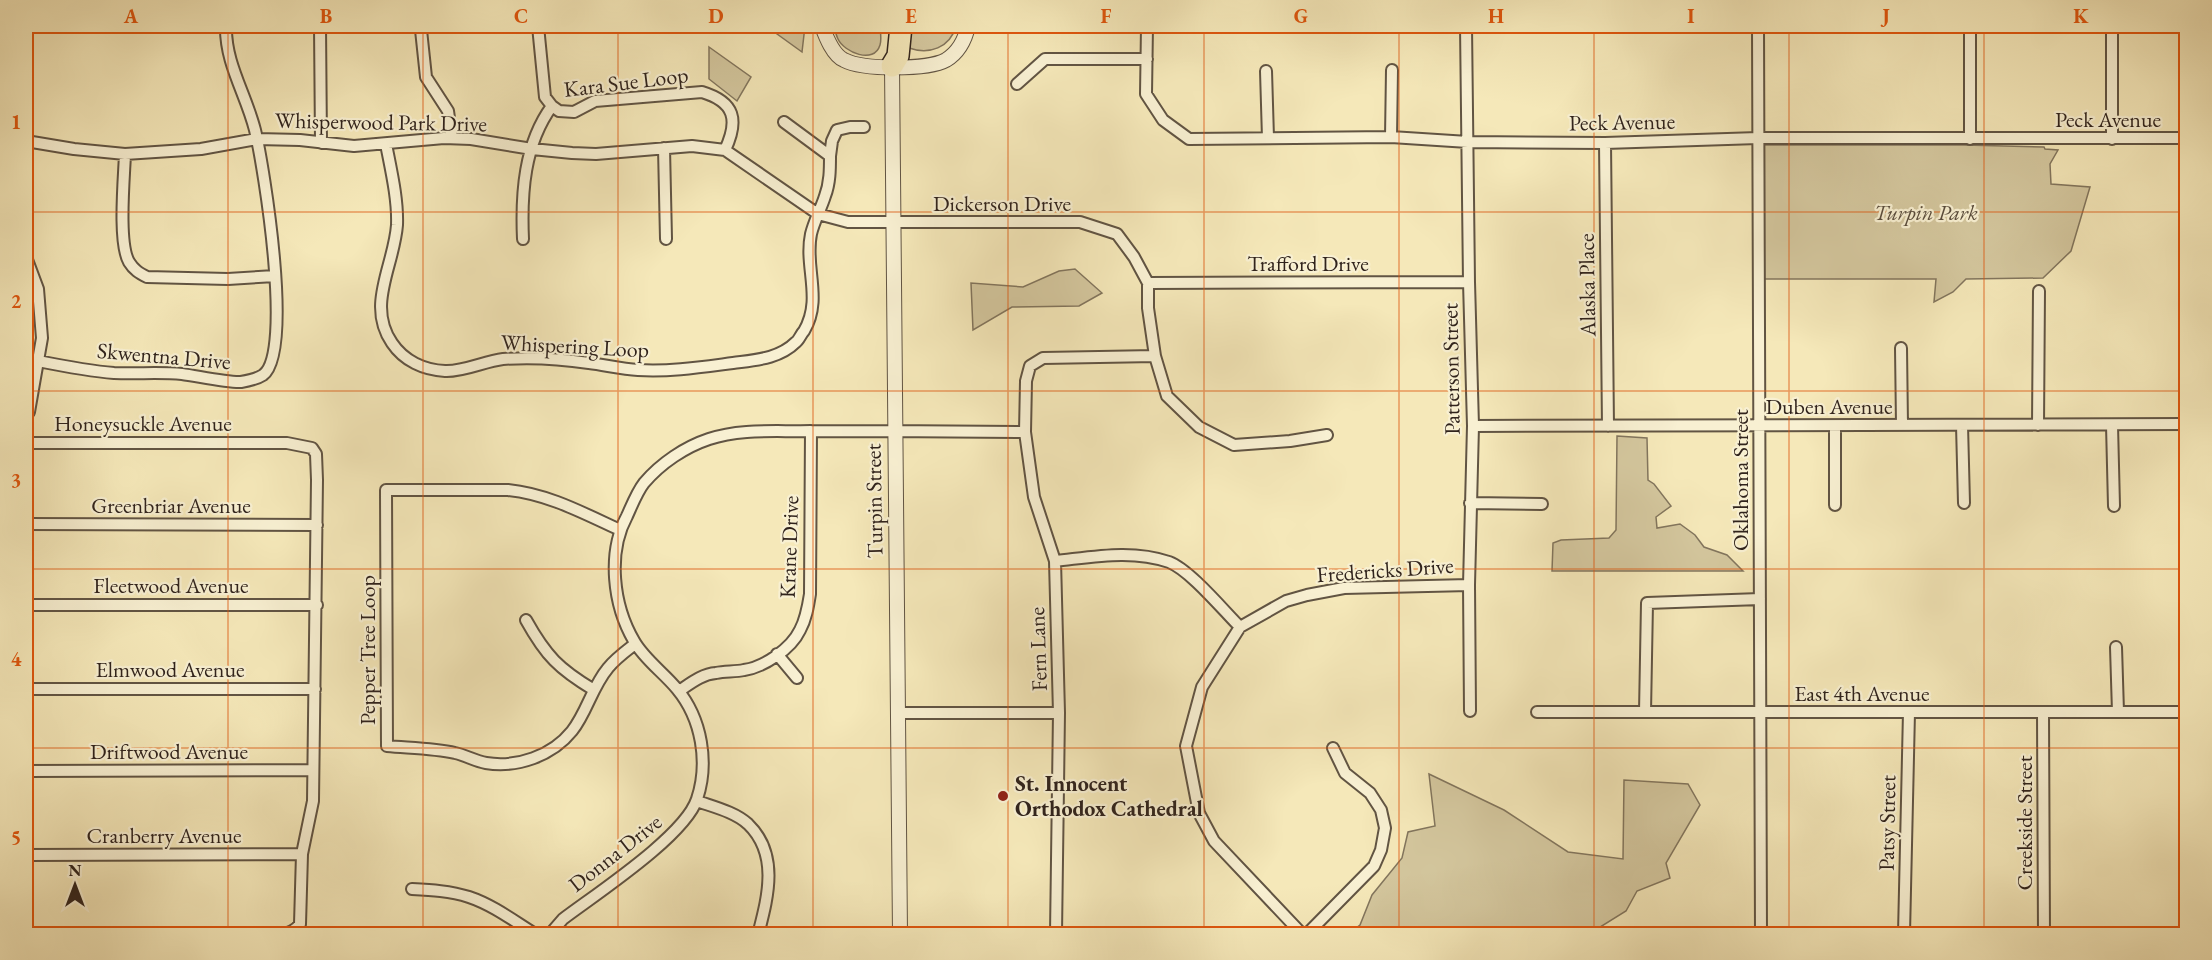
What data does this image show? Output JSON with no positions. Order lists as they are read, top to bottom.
{
  "streets": {
    "street": [
      "Kara Sue Loop",
      "Peck Avenue",
      "Whisperwood Park Drive",
      "Dickerson Drive",
      "Trafford Drive",
      "Alaska Place",
      "Whispering Loop",
      "Skwentna Drive",
      "Patterson Street",
      "Duben Avenue",
      "Honeysuckle Avenue",
      "Oklahoma Street",
      "Turpin Street",
      "Greenbriar Avenue",
      "Krane Drive",
      "Fredericks Drive",
      "Fleetwood Avenue",
      "Fern Lane",
      "Pepper Tree Loop",
      "Elmwood Avenue",
      "East 4th Avenue",
      "Driftwood Avenue",
      "Patsy Street",
      "Creekside Street",
      "Cranberry Avenue",
      "Donna Drive"
    ]
  },
  "crossings": [
    ["Kara Sue Loop", "Whisperwood Park Drive"],
    ["Peck Avenue", "Alaska Place"],
    ["Peck Avenue", "Patterson Street"],
    ["Peck Avenue", "Oklahoma Street"],
    ["Whisperwood Park Drive", "Dickerson Drive"],
    ["Whisperwood Park Drive", "Whispering Loop"],
    ["Whisperwood Park Drive", "Skwentna Drive"],
    ["Whisperwood Park Drive", "Turpin Street"],
    ["Dickerson Drive", "Trafford Drive"],
    ["Dickerson Drive", "Turpin Street"],
    ["Dickerson Drive", "Fern Lane"],
    ["Trafford Drive", "Patterson Street"],
    ["Alaska Place", "Duben Avenue"],
    ["Patterson Street", "Duben Avenue"],
    ["Patterson Street", "Fredericks Drive"],
    ["Duben Avenue", "Oklahoma Street"],
    ["Honeysuckle Avenue", "Greenbriar Avenue"],
    ["Oklahoma Street", "East 4th Avenue"],
    ["Turpin Street", "Donna Drive"],
    ["Krane Drive", "Donna Drive"],
    ["Fern Lane", "Donna Drive"],
    ["Pepper Tree Loop", "Donna Drive"],
    ["East 4th Avenue", "Patsy Street"],
    ["East 4th Avenue", "Creekside Street"]
  ],
  "parks": ["Turpin Park"],
  "places": ["St. Innocent Orthodox Cathedral"],
  "north": "top",
  "grid": {
    "columns": [
      "A",
      "B",
      "C",
      "D",
      "E",
      "F",
      "G",
      "H",
      "I",
      "J",
      "K"
    ],
    "rows": [
      "1",
      "2",
      "3",
      "4",
      "5"
    ]
  }
}
